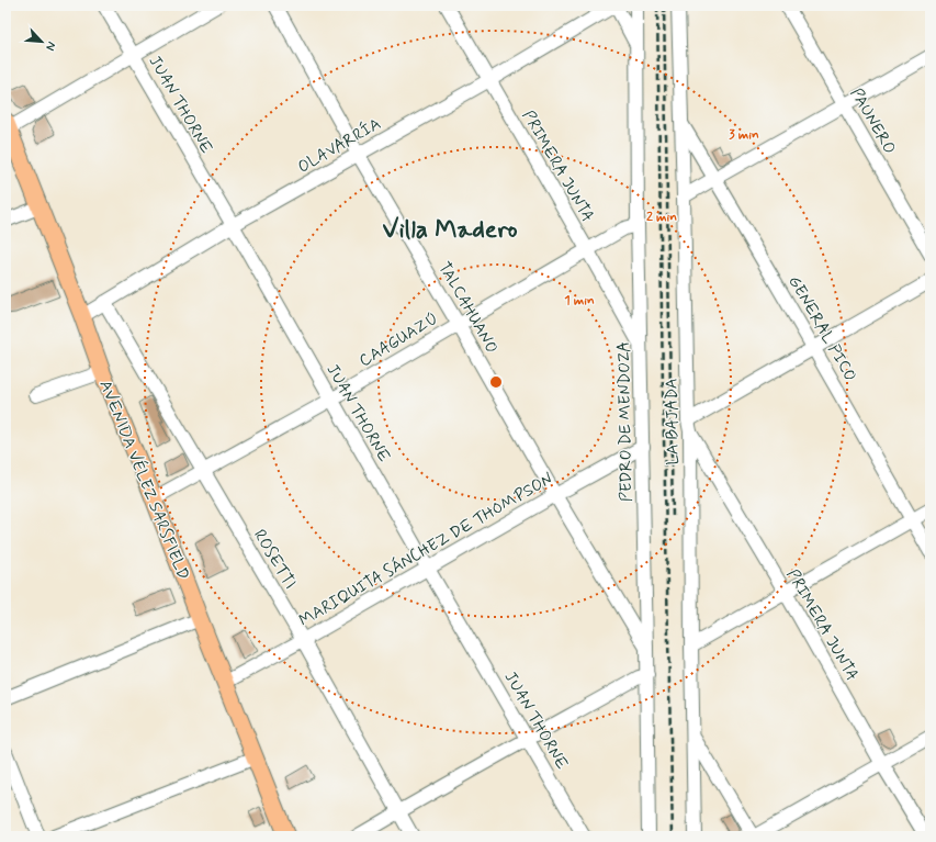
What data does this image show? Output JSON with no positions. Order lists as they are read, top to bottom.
{
  "streets": {
    "main road": ["AVENIDA VÉLEZ SARSFIELD"],
    "street": [
      "JUAN THORNE",
      "PAUNERO",
      "OLAVARRÍA",
      "PRIMERA JUNTA",
      "TALCAHUANO",
      "GENERAL PICO",
      "CAAGUAZÚ",
      "PEDRO DE MENDOZA",
      "LA BAJADA",
      "MARIQUITA SÁNCHEZ DE THOMPSON",
      "ROSETTI"
    ]
  },
  "crossings": [
    ["JUAN THORNE", "OLAVARRÍA"],
    ["JUAN THORNE", "CAAGUAZÚ"],
    ["JUAN THORNE", "MARIQUITA SÁNCHEZ DE THOMPSON"],
    ["OLAVARRÍA", "PRIMERA JUNTA"],
    ["OLAVARRÍA", "TALCAHUANO"],
    ["OLAVARRÍA", "AVENIDA VÉLEZ SARSFIELD"],
    ["OLAVARRÍA", "ROSETTI"],
    ["PRIMERA JUNTA", "CAAGUAZÚ"],
    ["PRIMERA JUNTA", "PEDRO DE MENDOZA"],
    ["PRIMERA JUNTA", "LA BAJADA"],
    ["TALCAHUANO", "CAAGUAZÚ"],
    ["TALCAHUANO", "PEDRO DE MENDOZA"],
    ["TALCAHUANO", "MARIQUITA SÁNCHEZ DE THOMPSON"],
    ["GENERAL PICO", "LA BAJADA"],
    ["CAAGUAZÚ", "PEDRO DE MENDOZA"],
    ["CAAGUAZÚ", "AVENIDA VÉLEZ SARSFIELD"],
    ["CAAGUAZÚ", "ROSETTI"],
    ["PEDRO DE MENDOZA", "MARIQUITA SÁNCHEZ DE THOMPSON"],
    ["AVENIDA VÉLEZ SARSFIELD", "MARIQUITA SÁNCHEZ DE THOMPSON"],
    ["MARIQUITA SÁNCHEZ DE THOMPSON", "ROSETTI"]
  ],
  "districts": ["Villa Madero"],
  "north": "bottom right",
  "rings": ["3 min", "2 min", "1 min"]
}
